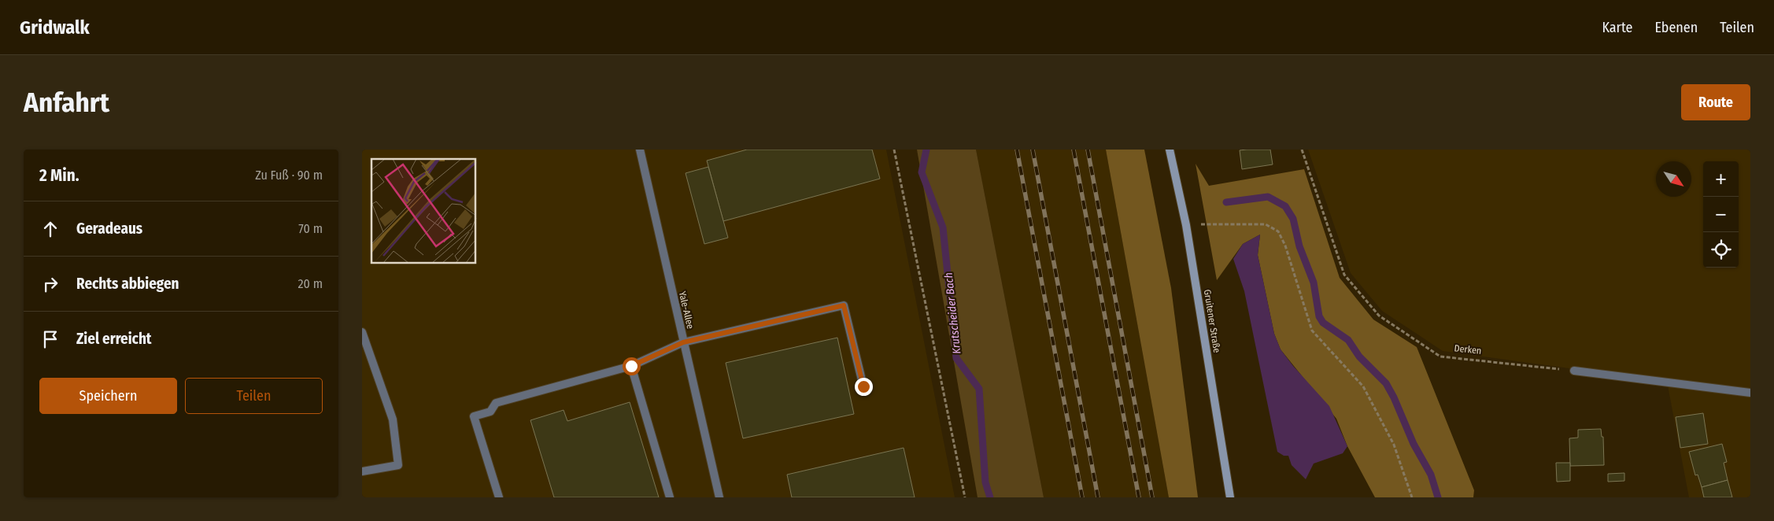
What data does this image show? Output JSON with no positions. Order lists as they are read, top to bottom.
{
  "streets": {
    "street": ["Yale-Allee", "Gruitener Straße"],
    "path": ["Derken"]
  },
  "water": ["Krutscheider Bach"],
  "north": "bottom right",
  "page": {
    "header": "Gridwalk",
    "nav": ["Karte", "Ebenen", "Teilen"],
    "buttons": [
      "Route",
      ["Speichern", "Teilen"]
    ],
    "title": "Anfahrt",
    "heading": ["2 Min.", "Zu Fuß · 90 m"],
    "map_buttons": ["+", "−"],
    "list": [
      ["Geradeaus", "70 m"],
      ["Rechts abbiegen", "20 m"],
      "Ziel erreicht"
    ]
  }
}
